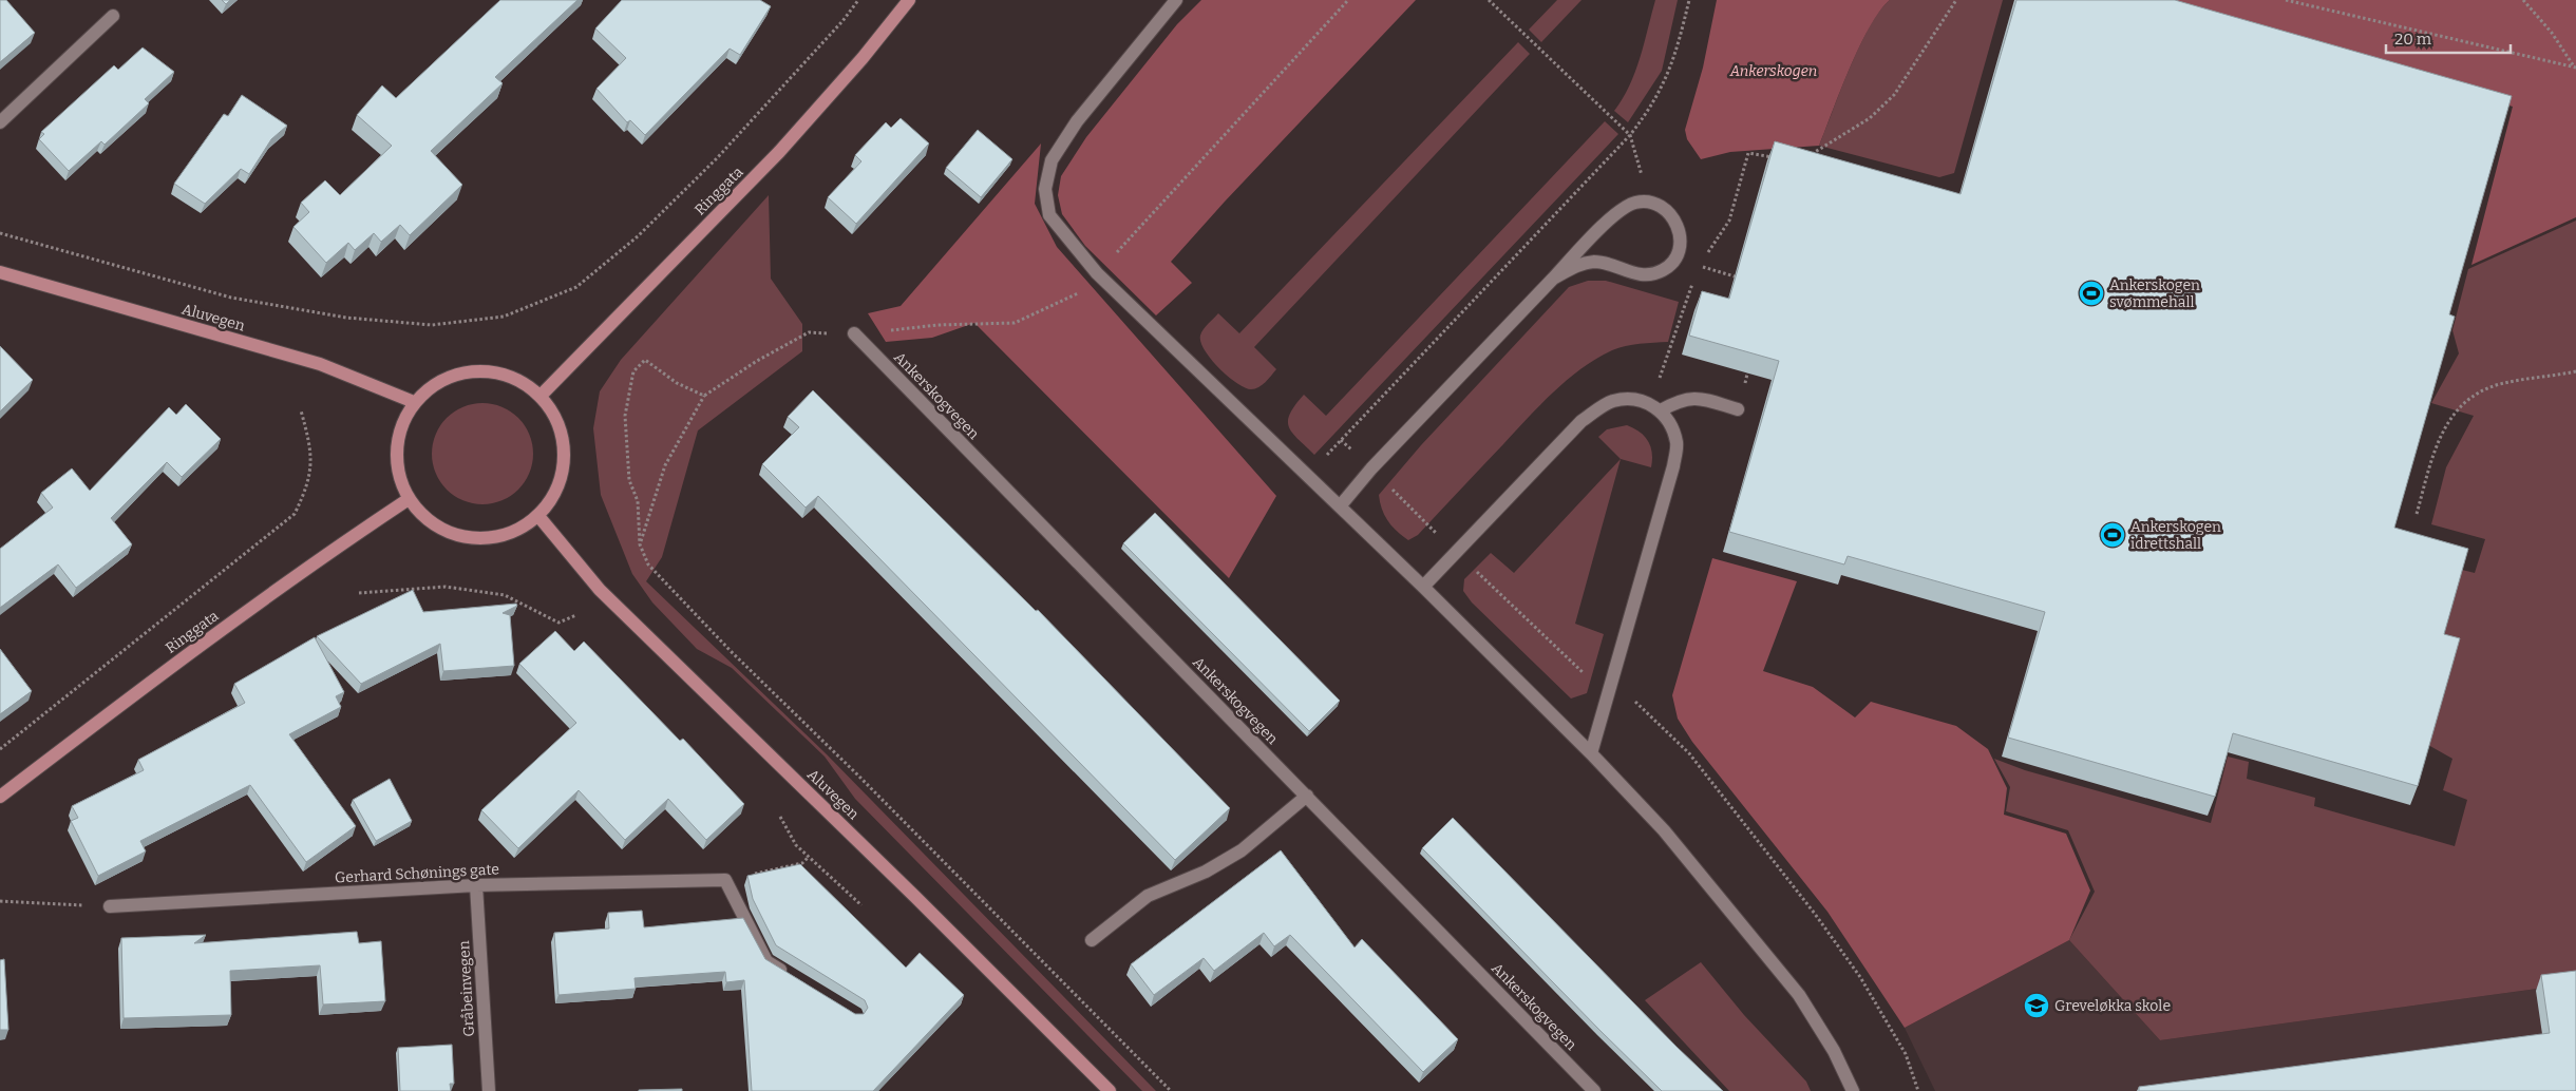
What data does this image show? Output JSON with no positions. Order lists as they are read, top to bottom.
{
  "streets": {
    "main road": ["Ringgata", "Aluvegen"],
    "street": ["Ankerskogvegen", "Gerhard Schønings gate", "Gråbeinvegen"]
  },
  "crossings": [
    ["Ringgata", "Aluvegen"],
    ["Gerhard Schønings gate", "Gråbeinvegen"]
  ],
  "parks": ["Ankerskogen"],
  "places": {
    "sports": ["Ankerskogen svømmehall", "Ankerskogen idrettshall"],
    "school or university": ["Greveløkka skole"]
  },
  "scale_bar": "20 m"
}
